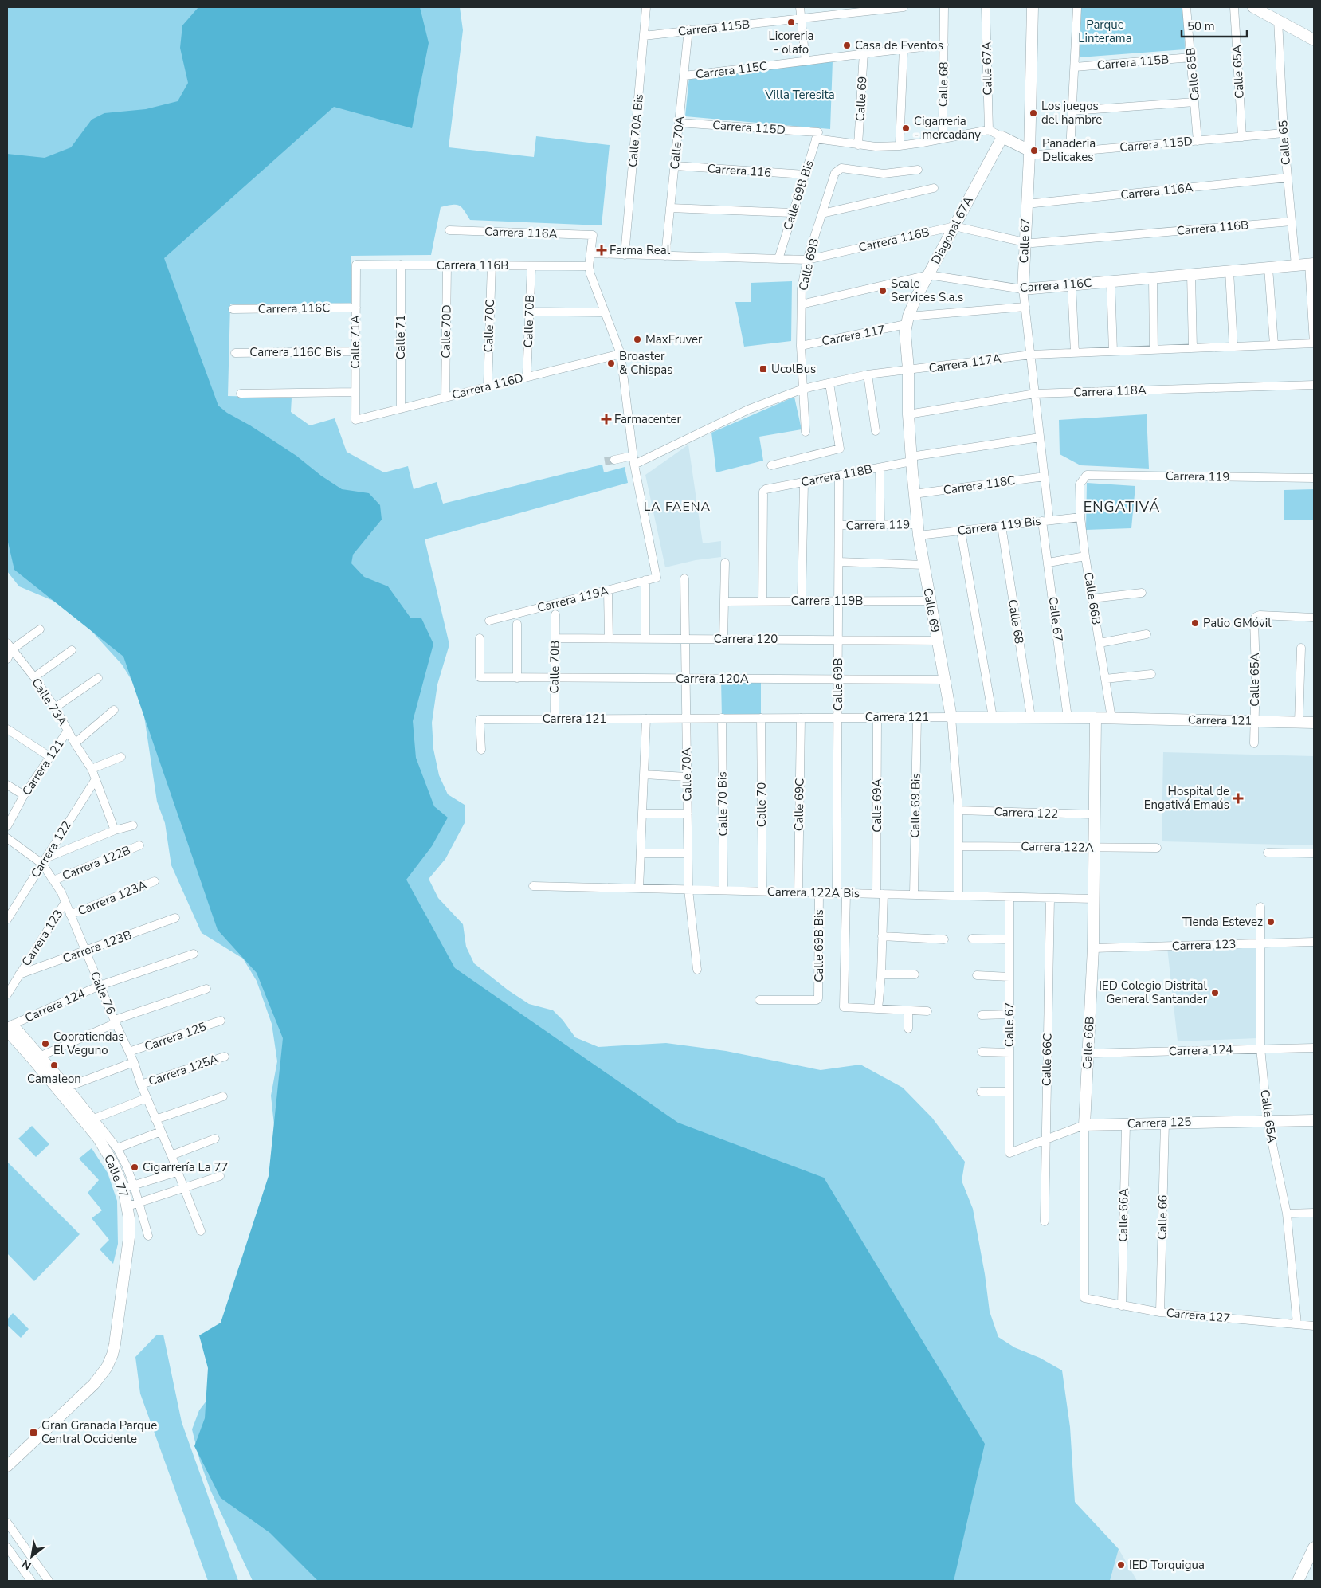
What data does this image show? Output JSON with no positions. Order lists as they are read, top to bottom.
{
  "streets": {
    "street": [
      "Carrera 115B",
      "Calle 67A",
      "Carrera 115C",
      "Calle 65A",
      "Calle 65B",
      "Calle 68",
      "Calle 69",
      "Carrera 115D",
      "Calle 70A Bis",
      "Calle 70A",
      "Calle 65",
      "Carrera 116",
      "Carrera 116A",
      "Calle 69B Bis",
      "Carrera 116B",
      "Diagonal 67A",
      "Calle 67",
      "Calle 69B",
      "Carrera 116C",
      "Calle 70B",
      "Calle 70C",
      "Calle 70D",
      "Carrera 117",
      "Calle 71",
      "Calle 71A",
      "Carrera 116C Bis",
      "Carrera 117A",
      "Carrera 116D",
      "Carrera 118A",
      "Carrera 118B",
      "Carrera 119",
      "Carrera 118C",
      "Carrera 119 Bis",
      "Calle 66B",
      "Carrera 119A",
      "Carrera 119B",
      "Carrera 120",
      "Carrera 120A",
      "Calle 73A",
      "Carrera 121",
      "Calle 70 Bis",
      "Calle 70",
      "Calle 69C",
      "Calle 69A",
      "Calle 69 Bis",
      "Carrera 122",
      "Carrera 122A",
      "Carrera 122B",
      "Carrera 122A Bis",
      "Carrera 123A",
      "Carrera 123",
      "Carrera 123B",
      "Calle 76",
      "Carrera 124",
      "Carrera 125",
      "Calle 66C",
      "Carrera 125A",
      "Calle 77",
      "Calle 66A",
      "Calle 66",
      "Carrera 127"
    ]
  },
  "crossings": [
    ["Carrera 115B", "Calle 65B"],
    ["Carrera 115B", "Calle 70A Bis"],
    ["Carrera 115B", "Calle 70A"],
    ["Calle 67A", "Carrera 115D"],
    ["Carrera 115C", "Calle 68"],
    ["Carrera 115C", "Calle 69"],
    ["Carrera 115C", "Calle 70A"],
    ["Calle 65A", "Carrera 115D"],
    ["Calle 65A", "Carrera 121"],
    ["Calle 65A", "Carrera 123"],
    ["Calle 65A", "Carrera 124"],
    ["Calle 65A", "Carrera 125"],
    ["Calle 65A", "Carrera 127"],
    ["Calle 65B", "Carrera 115D"],
    ["Calle 68", "Carrera 115D"],
    ["Calle 68", "Carrera 119 Bis"],
    ["Calle 68", "Carrera 121"],
    ["Calle 69", "Carrera 115D"],
    ["Calle 69", "Diagonal 67A"],
    ["Calle 69", "Carrera 117"],
    ["Calle 69", "Carrera 117A"],
    ["Calle 69", "Carrera 118A"],
    ["Calle 69", "Carrera 118B"],
    ["Calle 69", "Carrera 119"],
    ["Calle 69", "Carrera 118C"],
    ["Calle 69", "Carrera 119 Bis"],
    ["Calle 69", "Carrera 119B"],
    ["Calle 69", "Carrera 120"],
    ["Calle 69", "Carrera 120A"],
    ["Calle 69", "Carrera 121"],
    ["Calle 69", "Carrera 122"],
    ["Calle 69", "Carrera 122A"],
    ["Calle 69", "Carrera 122A Bis"],
    ["Carrera 115D", "Calle 70A"],
    ["Carrera 115D", "Calle 65"],
    ["Carrera 115D", "Calle 69B Bis"],
    ["Carrera 115D", "Calle 67"],
    ["Calle 70A Bis", "Carrera 116B"],
    ["Calle 70A", "Carrera 116"],
    ["Calle 70A", "Carrera 116B"],
    ["Calle 70A", "Carrera 120"],
    ["Calle 70A", "Carrera 120A"],
    ["Calle 70A", "Carrera 121"],
    ["Calle 70A", "Carrera 122A Bis"],
    ["Calle 65", "Carrera 116A"],
    ["Calle 65", "Carrera 116B"],
    ["Calle 65", "Carrera 116C"],
    ["Carrera 116", "Calle 69B Bis"],
    ["Carrera 116A", "Carrera 116B"],
    ["Carrera 116A", "Calle 67"],
    ["Calle 69B Bis", "Carrera 116B"],
    ["Calle 69B Bis", "Carrera 122A Bis"],
    ["Carrera 116B", "Diagonal 67A"],
    ["Carrera 116B", "Calle 67"],
    ["Carrera 116B", "Calle 69B"],
    ["Carrera 116B", "Calle 70B"],
    ["Carrera 116B", "Calle 70C"],
    ["Carrera 116B", "Calle 70D"],
    ["Carrera 116B", "Calle 71"],
    ["Carrera 116B", "Calle 71A"],
    ["Diagonal 67A", "Carrera 116C"],
    ["Diagonal 67A", "Carrera 117"],
    ["Calle 67", "Carrera 116C"],
    ["Calle 67", "Carrera 117"],
    ["Calle 67", "Carrera 117A"],
    ["Calle 67", "Carrera 118A"],
    ["Calle 67", "Carrera 118B"],
    ["Calle 67", "Carrera 118C"],
    ["Calle 67", "Carrera 119 Bis"],
    ["Calle 67", "Carrera 121"],
    ["Calle 67", "Carrera 122A Bis"],
    ["Calle 67", "Carrera 125"],
    ["Calle 69B", "Carrera 116C"],
    ["Calle 69B", "Carrera 117"],
    ["Calle 69B", "Carrera 117A"],
    ["Calle 69B", "Carrera 118B"],
    ["Calle 69B", "Carrera 119"],
    ["Calle 69B", "Carrera 119B"],
    ["Calle 69B", "Carrera 120"],
    ["Calle 69B", "Carrera 120A"],
    ["Calle 69B", "Carrera 121"],
    ["Calle 69B", "Carrera 122A Bis"],
    ["Carrera 116C", "Calle 71A"],
    ["Calle 70B", "Carrera 116D"],
    ["Calle 70B", "Carrera 120"],
    ["Calle 70B", "Carrera 120A"],
    ["Calle 70B", "Carrera 121"],
    ["Calle 70C", "Carrera 116D"],
    ["Calle 70D", "Carrera 116D"],
    ["Calle 71", "Carrera 116D"],
    ["Calle 71A", "Carrera 116C Bis"],
    ["Calle 71A", "Carrera 116D"],
    ["Carrera 117A", "Carrera 119A"],
    ["Carrera 118B", "Carrera 119B"],
    ["Carrera 119", "Carrera 119 Bis"],
    ["Carrera 119", "Calle 66B"],
    ["Carrera 119 Bis", "Calle 66B"],
    ["Calle 66B", "Carrera 121"],
    ["Calle 66B", "Carrera 122"],
    ["Calle 66B", "Carrera 122A"],
    ["Calle 66B", "Carrera 122A Bis"],
    ["Calle 66B", "Carrera 123"],
    ["Calle 66B", "Carrera 124"],
    ["Calle 66B", "Carrera 125"],
    ["Calle 66B", "Carrera 127"],
    ["Calle 73A", "Carrera 121"],
    ["Calle 73A", "Carrera 122"],
    ["Carrera 121", "Calle 70 Bis"],
    ["Carrera 121", "Calle 70"],
    ["Carrera 121", "Calle 69C"],
    ["Carrera 121", "Calle 69A"],
    ["Carrera 121", "Calle 69 Bis"],
    ["Calle 70 Bis", "Carrera 122A Bis"],
    ["Calle 70", "Carrera 122A Bis"],
    ["Calle 69C", "Carrera 122A Bis"],
    ["Calle 69A", "Carrera 122A Bis"],
    ["Calle 69 Bis", "Carrera 122A Bis"],
    ["Carrera 122", "Calle 76"],
    ["Carrera 122B", "Calle 76"],
    ["Carrera 122A Bis", "Calle 66C"],
    ["Carrera 123A", "Calle 76"],
    ["Carrera 123", "Carrera 123B"],
    ["Carrera 123", "Calle 76"],
    ["Carrera 123B", "Calle 76"],
    ["Calle 76", "Carrera 124"],
    ["Calle 76", "Carrera 125"],
    ["Calle 76", "Carrera 125A"],
    ["Carrera 124", "Calle 77"],
    ["Carrera 125", "Calle 66C"],
    ["Carrera 125", "Calle 77"],
    ["Carrera 125", "Calle 66A"],
    ["Carrera 125", "Calle 66"],
    ["Calle 66A", "Carrera 127"],
    ["Calle 66", "Carrera 127"]
  ],
  "districts": ["LA FAENA", "ENGATIVÁ"],
  "parks": ["Parque Linterama", "Villa Teresita"],
  "places": {
    "other": [
      "Licoreria - olafo",
      "Casa de Eventos",
      "Los juegos del hambre",
      "Cigarreria - mercadany",
      "Panaderia Delicakes",
      "Scale Services S.a.s",
      "MaxFruver",
      "Broaster & Chispas",
      "Patio GMóvil",
      "Tienda Estevez",
      "IED Colegio Distrital General Santander",
      "Cooratiendas El Veguno",
      "Camaleon",
      "Cigarrería La 77",
      "IED Torquigua"
    ],
    "health": ["Farma Real", "Farmacenter", "Hospital de Engativá Emaús"],
    "transit": ["UcolBus", "Gran Granada Parque Central Occidente"]
  },
  "scale_bar": "50 m",
  "north": "bottom left"
}
